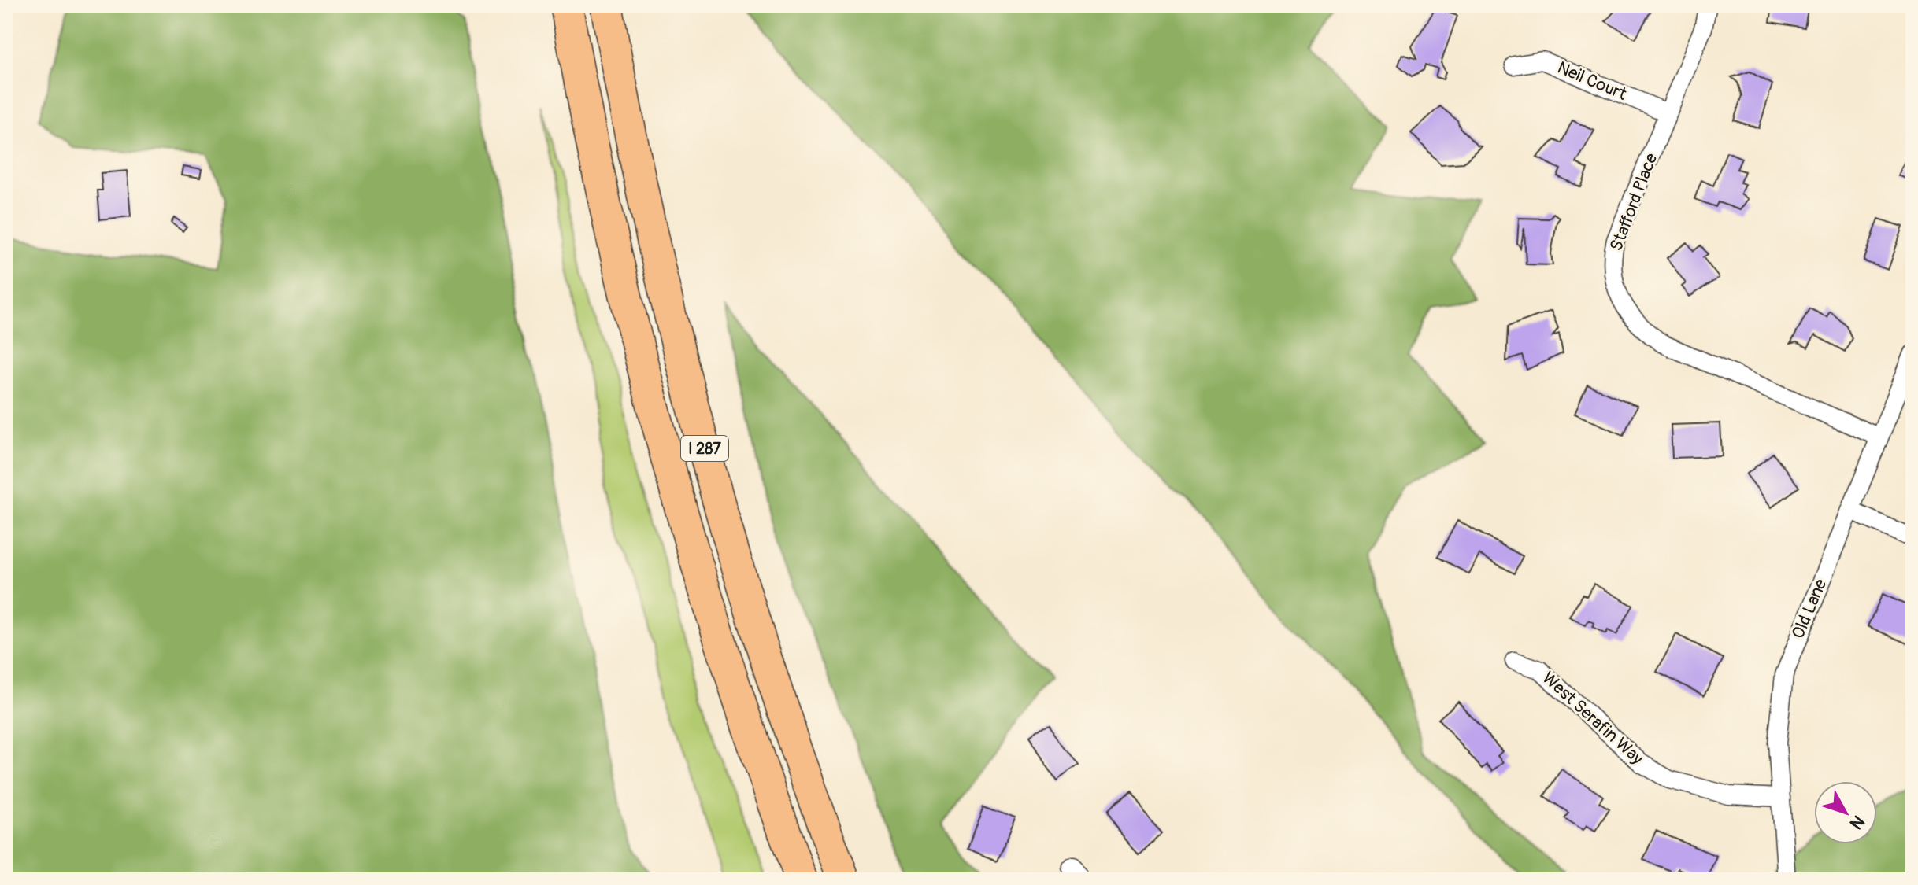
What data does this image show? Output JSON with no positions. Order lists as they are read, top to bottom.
{
  "streets": {
    "highway": ["I 287"],
    "street": [
      "Neil Court",
      "Stafford Place",
      "Old Lane",
      "West Serafin Way"
    ]
  },
  "crossings": [
    ["Neil Court", "Stafford Place"],
    ["Stafford Place", "Old Lane"],
    ["Old Lane", "West Serafin Way"]
  ],
  "north": "bottom right"
}
